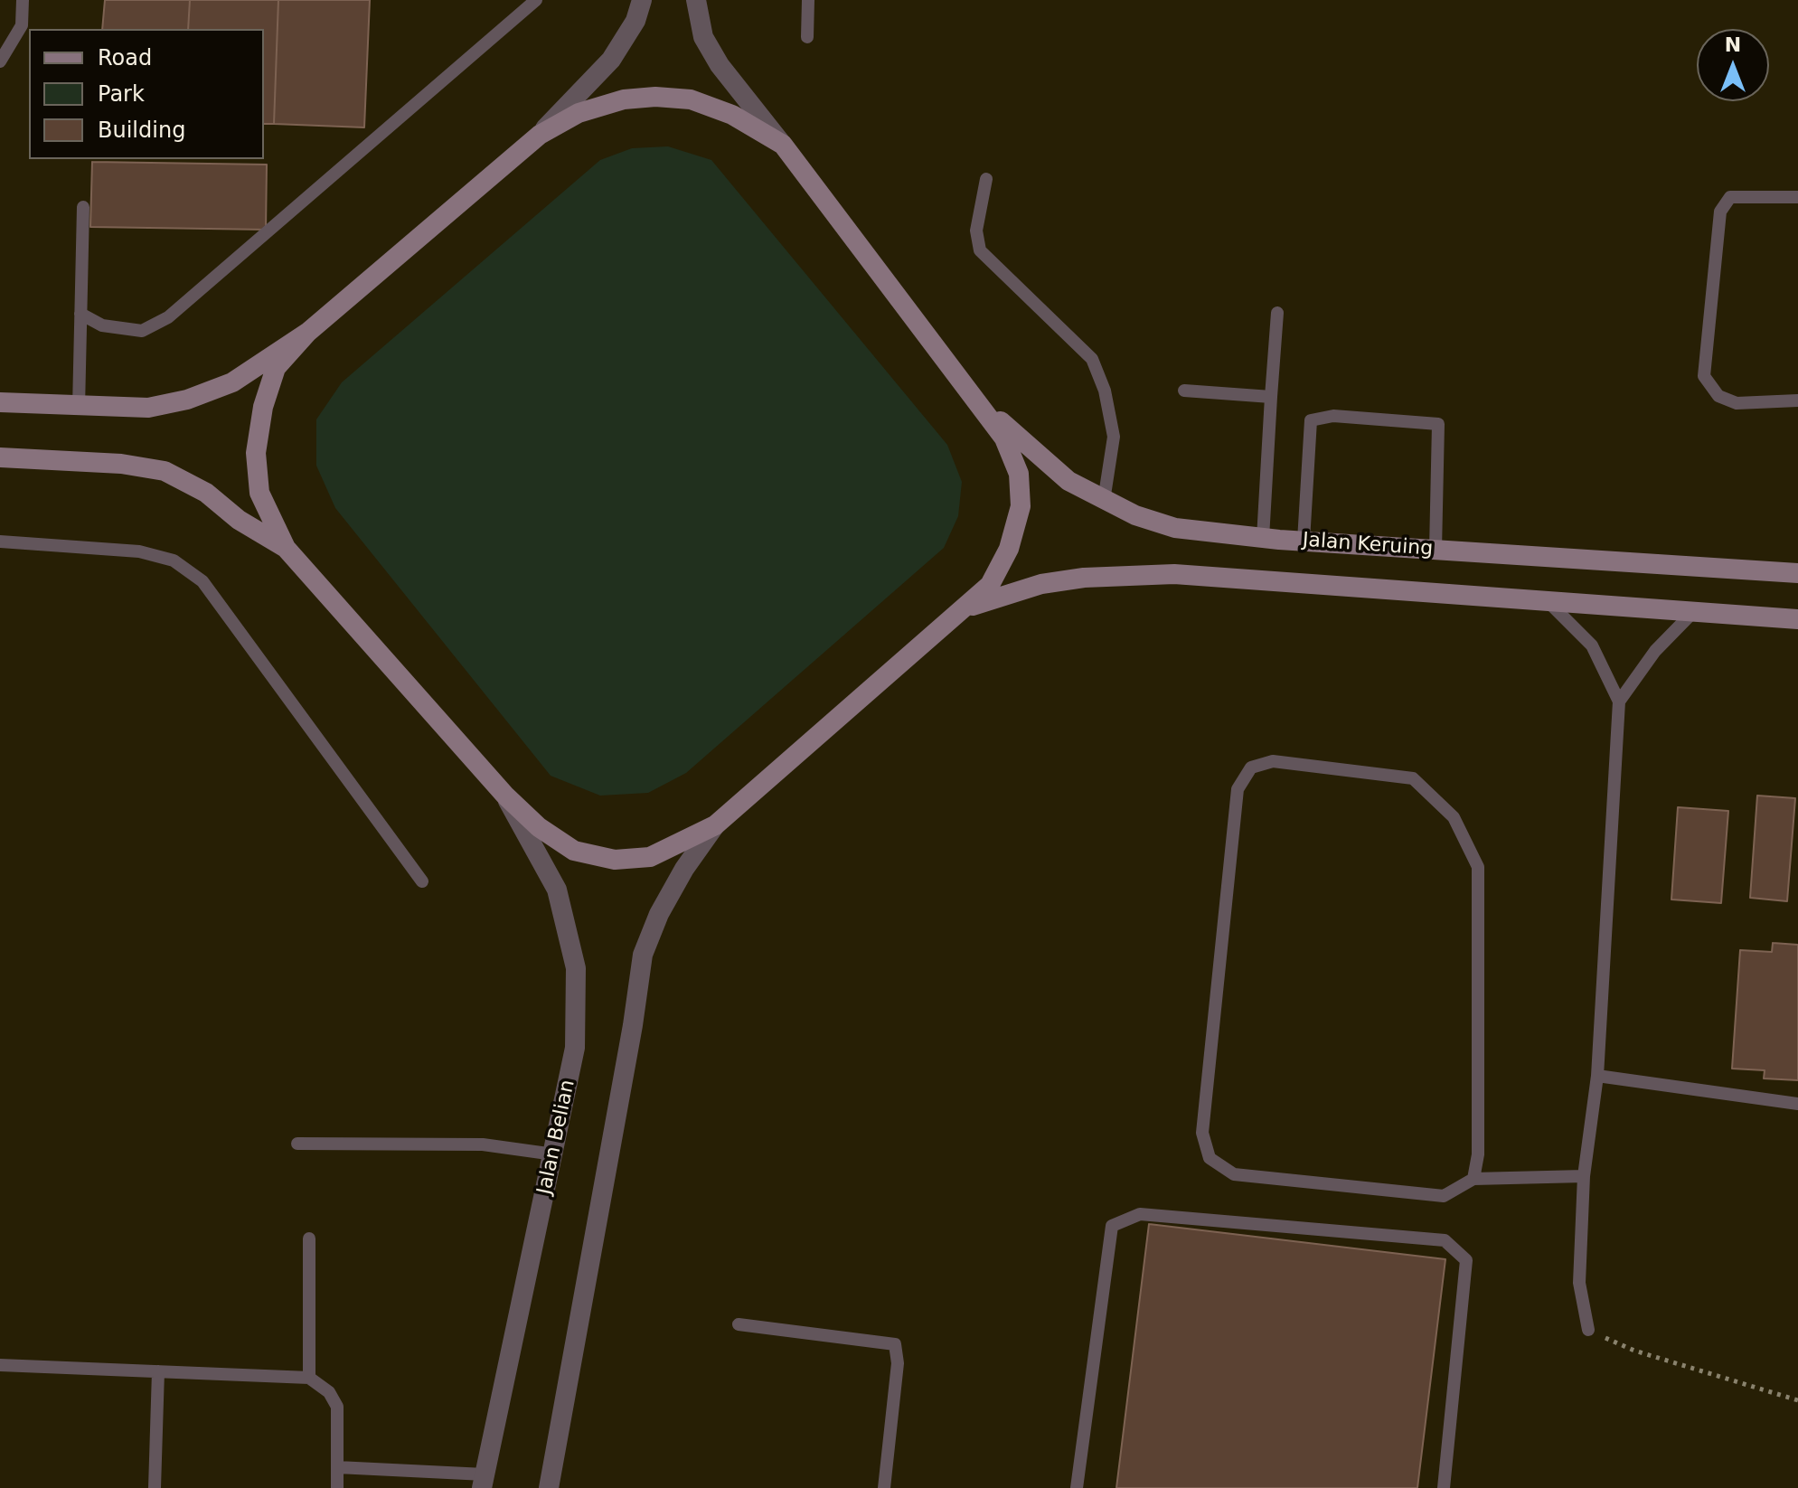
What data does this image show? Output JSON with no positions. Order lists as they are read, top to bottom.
{
  "streets": {
    "main road": ["Jalan Keruing"],
    "street": ["Jalan Belian"]
  },
  "legend": ["Road", "Park", "Building"],
  "north": "top"
}
